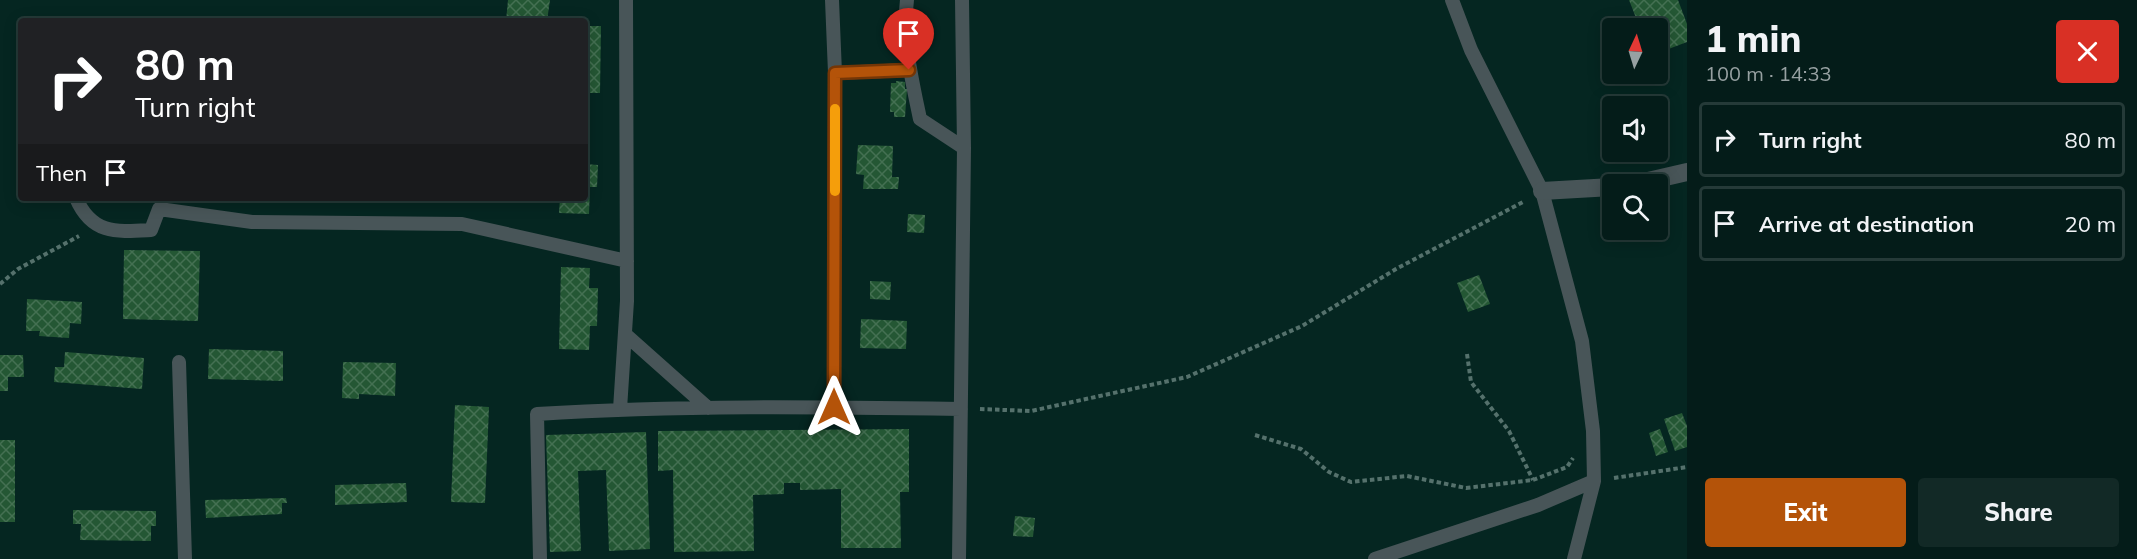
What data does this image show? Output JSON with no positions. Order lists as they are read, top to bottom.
{
  "north": "top",
  "page": {
    "heading": ["1 min", "100 m · 14:33"],
    "turn": ["80 m", "Turn right"],
    "list": [
      {
        "name": "Turn right",
        "value": "80 m"
      },
      {
        "name": "Arrive at destination",
        "value": "20 m"
      }
    ],
    "then": "Then",
    "buttons": ["Exit", "Share"]
  }
}
